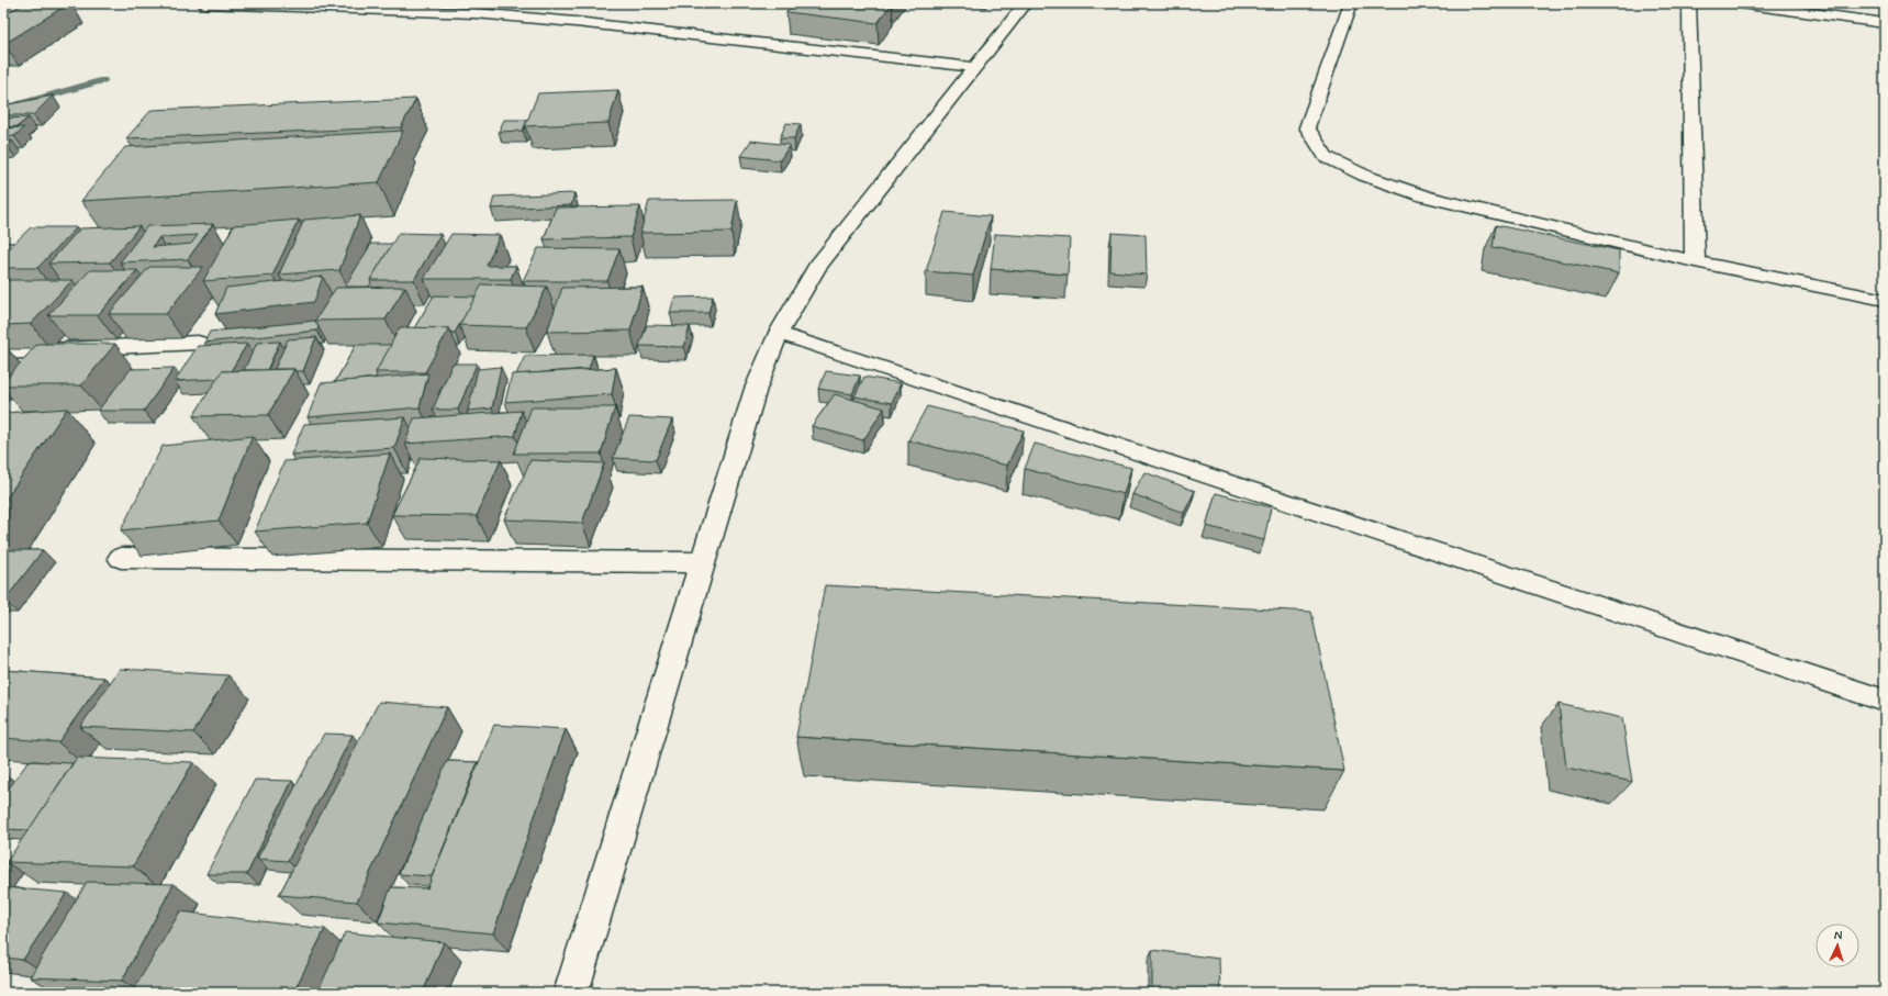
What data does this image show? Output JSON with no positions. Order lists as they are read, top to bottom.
{
  "north": "top"
}
